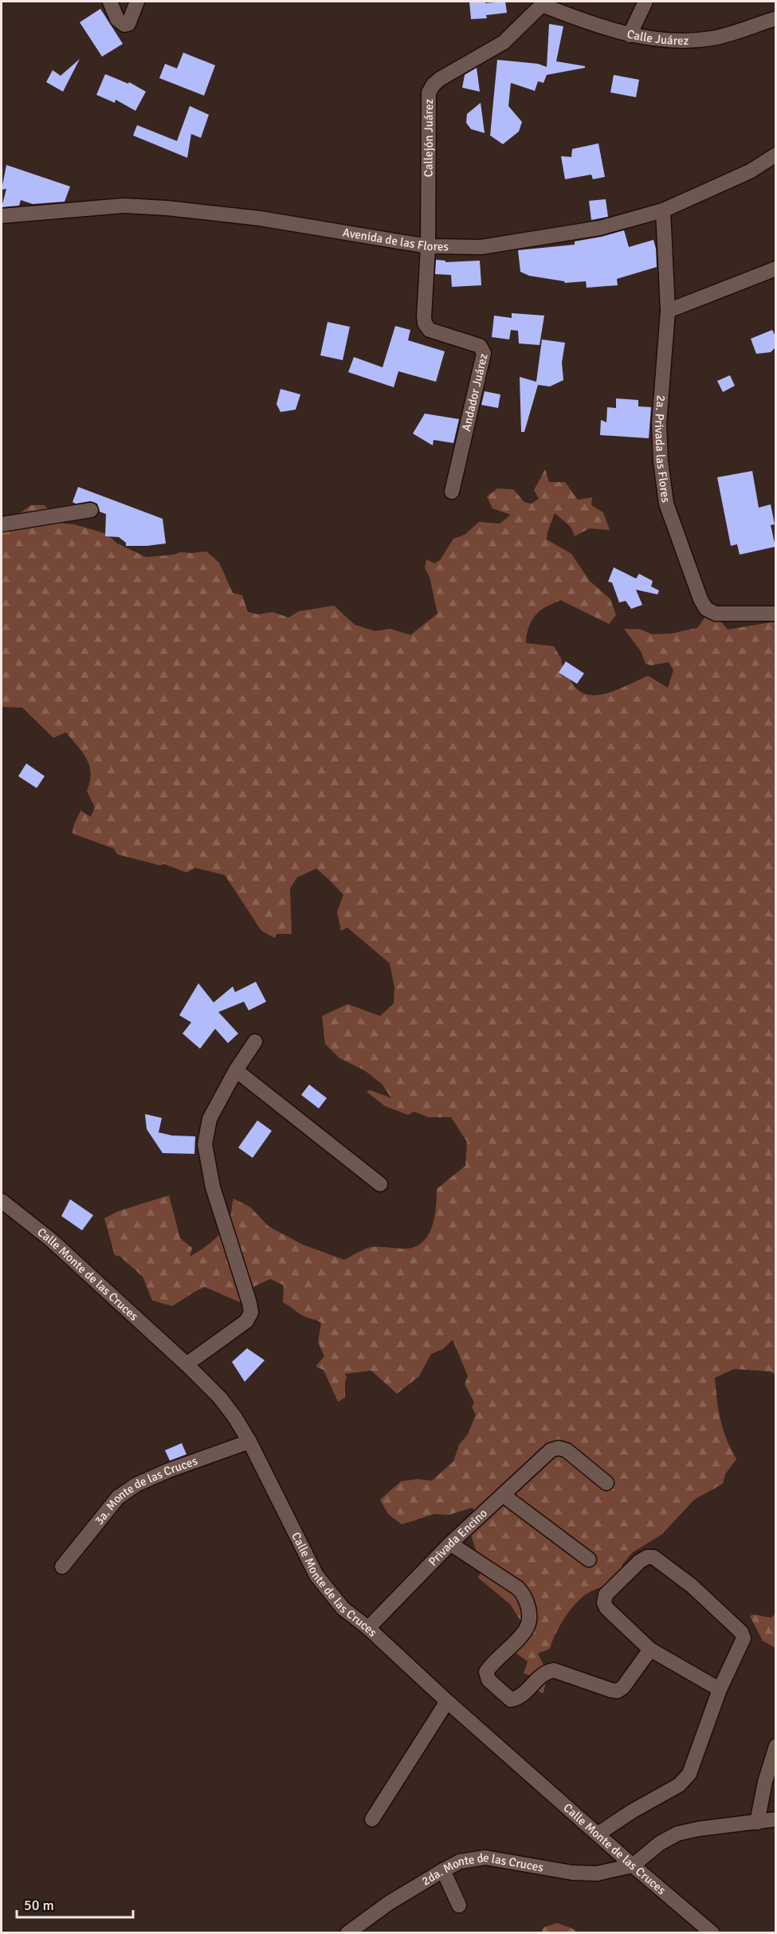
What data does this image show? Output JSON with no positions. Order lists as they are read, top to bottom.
{
  "streets": {
    "street": [
      "Calle Juárez",
      "Callejón Juárez",
      "Avenida de las Flores",
      "Andador Juárez",
      "2a. Privada las Flores",
      "Calle Monte de las Cruces",
      "3a. Monte de las Cruces",
      "Privada Encino",
      "2da. Monte de las Cruces"
    ]
  },
  "crossings": [
    ["Calle Juárez", "Callejón Juárez"],
    ["Callejón Juárez", "Avenida de las Flores"],
    ["Callejón Juárez", "Andador Juárez"],
    ["Avenida de las Flores", "Andador Juárez"],
    ["Avenida de las Flores", "2a. Privada las Flores"],
    ["Calle Monte de las Cruces", "3a. Monte de las Cruces"],
    ["Calle Monte de las Cruces", "Privada Encino"],
    ["Calle Monte de las Cruces", "2da. Monte de las Cruces"]
  ],
  "scale_bar": "50 m"
}
